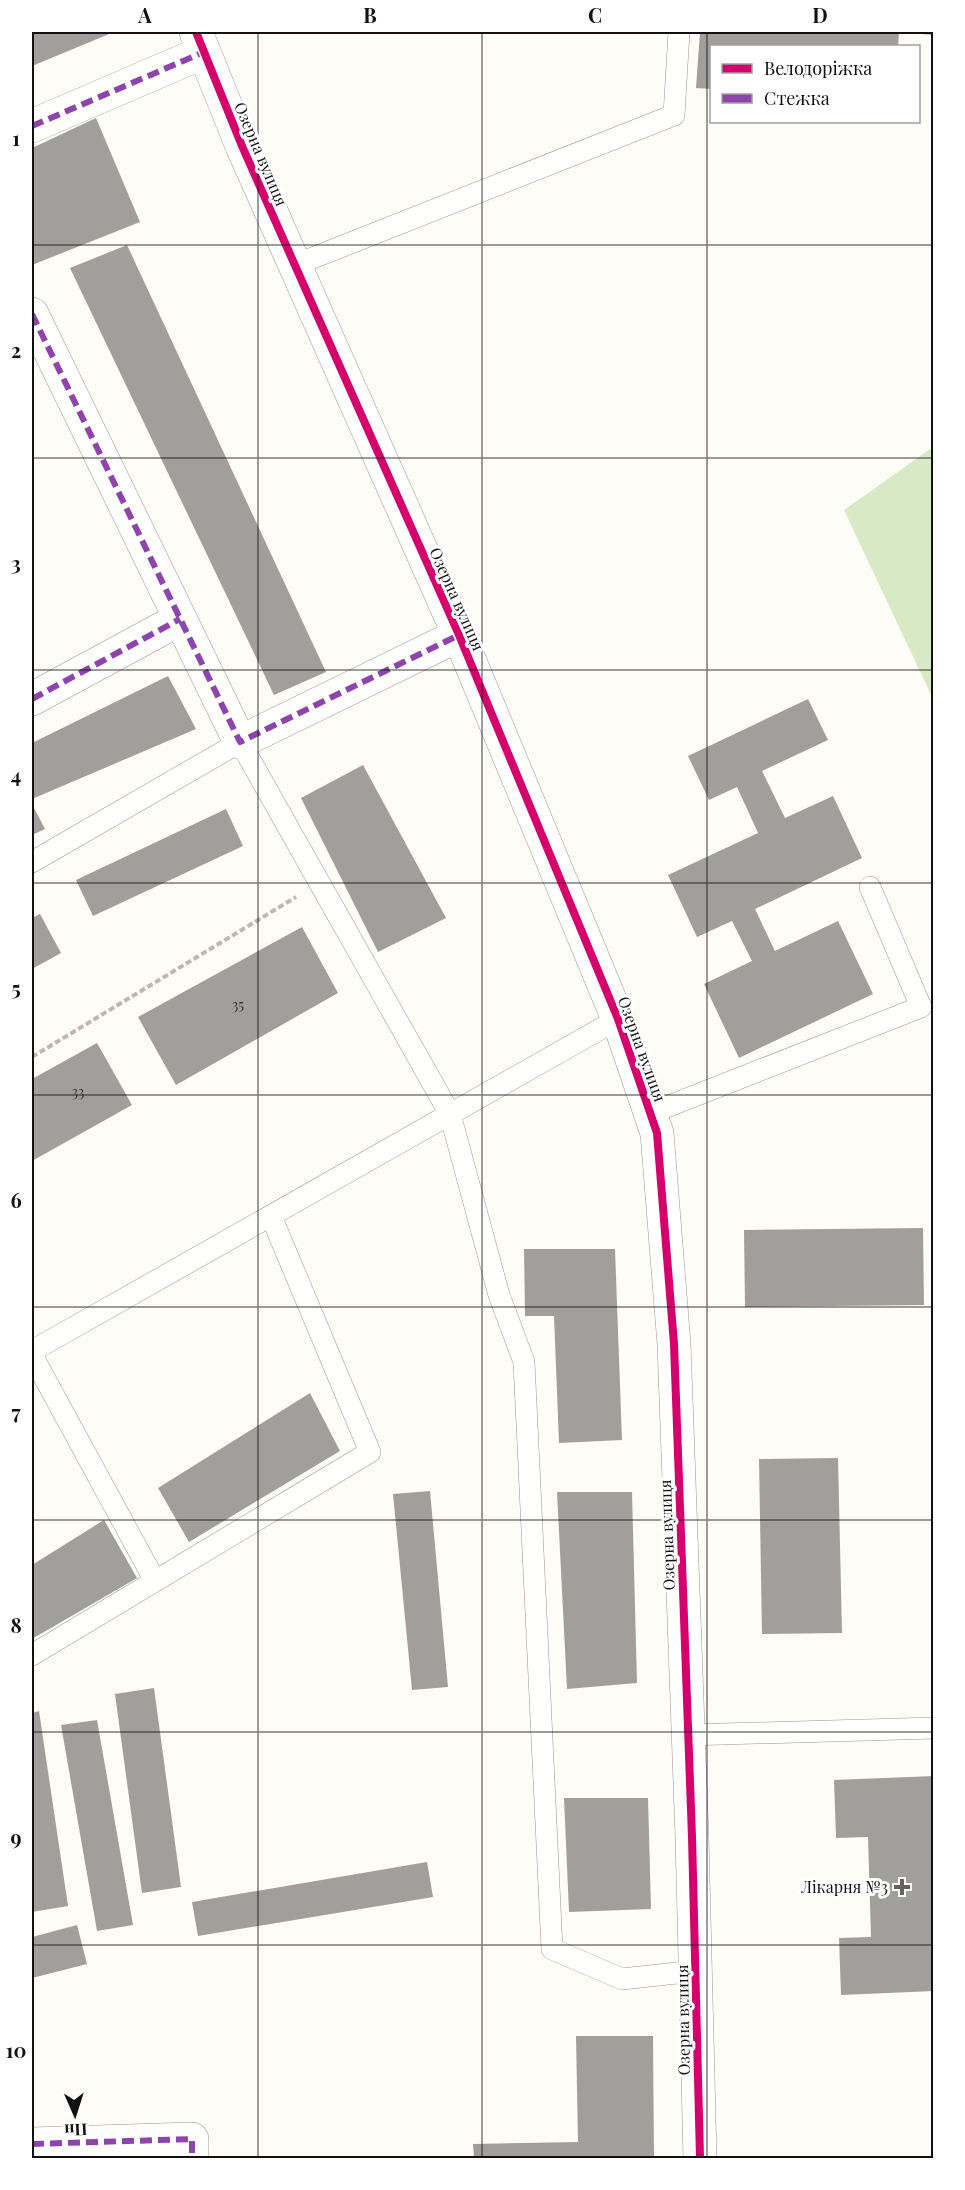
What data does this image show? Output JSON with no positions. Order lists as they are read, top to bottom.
{
  "streets": {
    "street": ["Озерна вулиця"]
  },
  "places": {
    "health": ["Лікарня №3"]
  },
  "house_numbers": ["35", "33"],
  "legend": ["Велодоріжка", "Стежка"],
  "north": "bottom",
  "grid": {
    "columns": [
      "A",
      "B",
      "C",
      "D"
    ],
    "rows": [
      "1",
      "2",
      "3",
      "4",
      "5",
      "6",
      "7",
      "8",
      "9",
      "10"
    ]
  }
}
